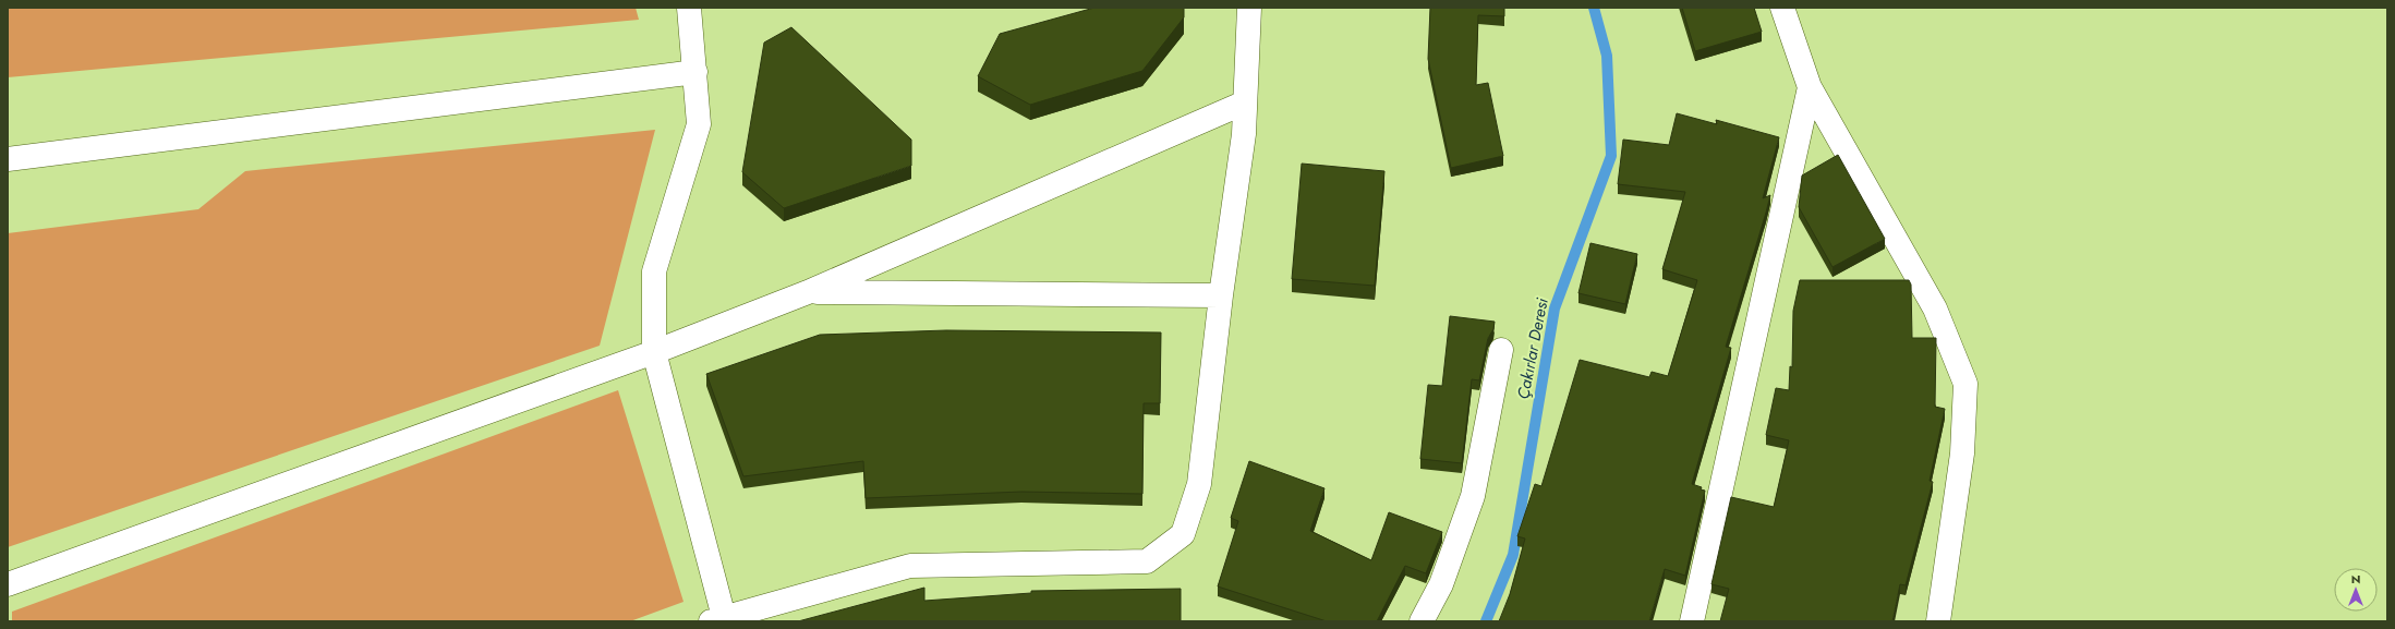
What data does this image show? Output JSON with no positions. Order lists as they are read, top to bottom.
{
  "water": ["Çakırlar Deresi"],
  "north": "top"
}
